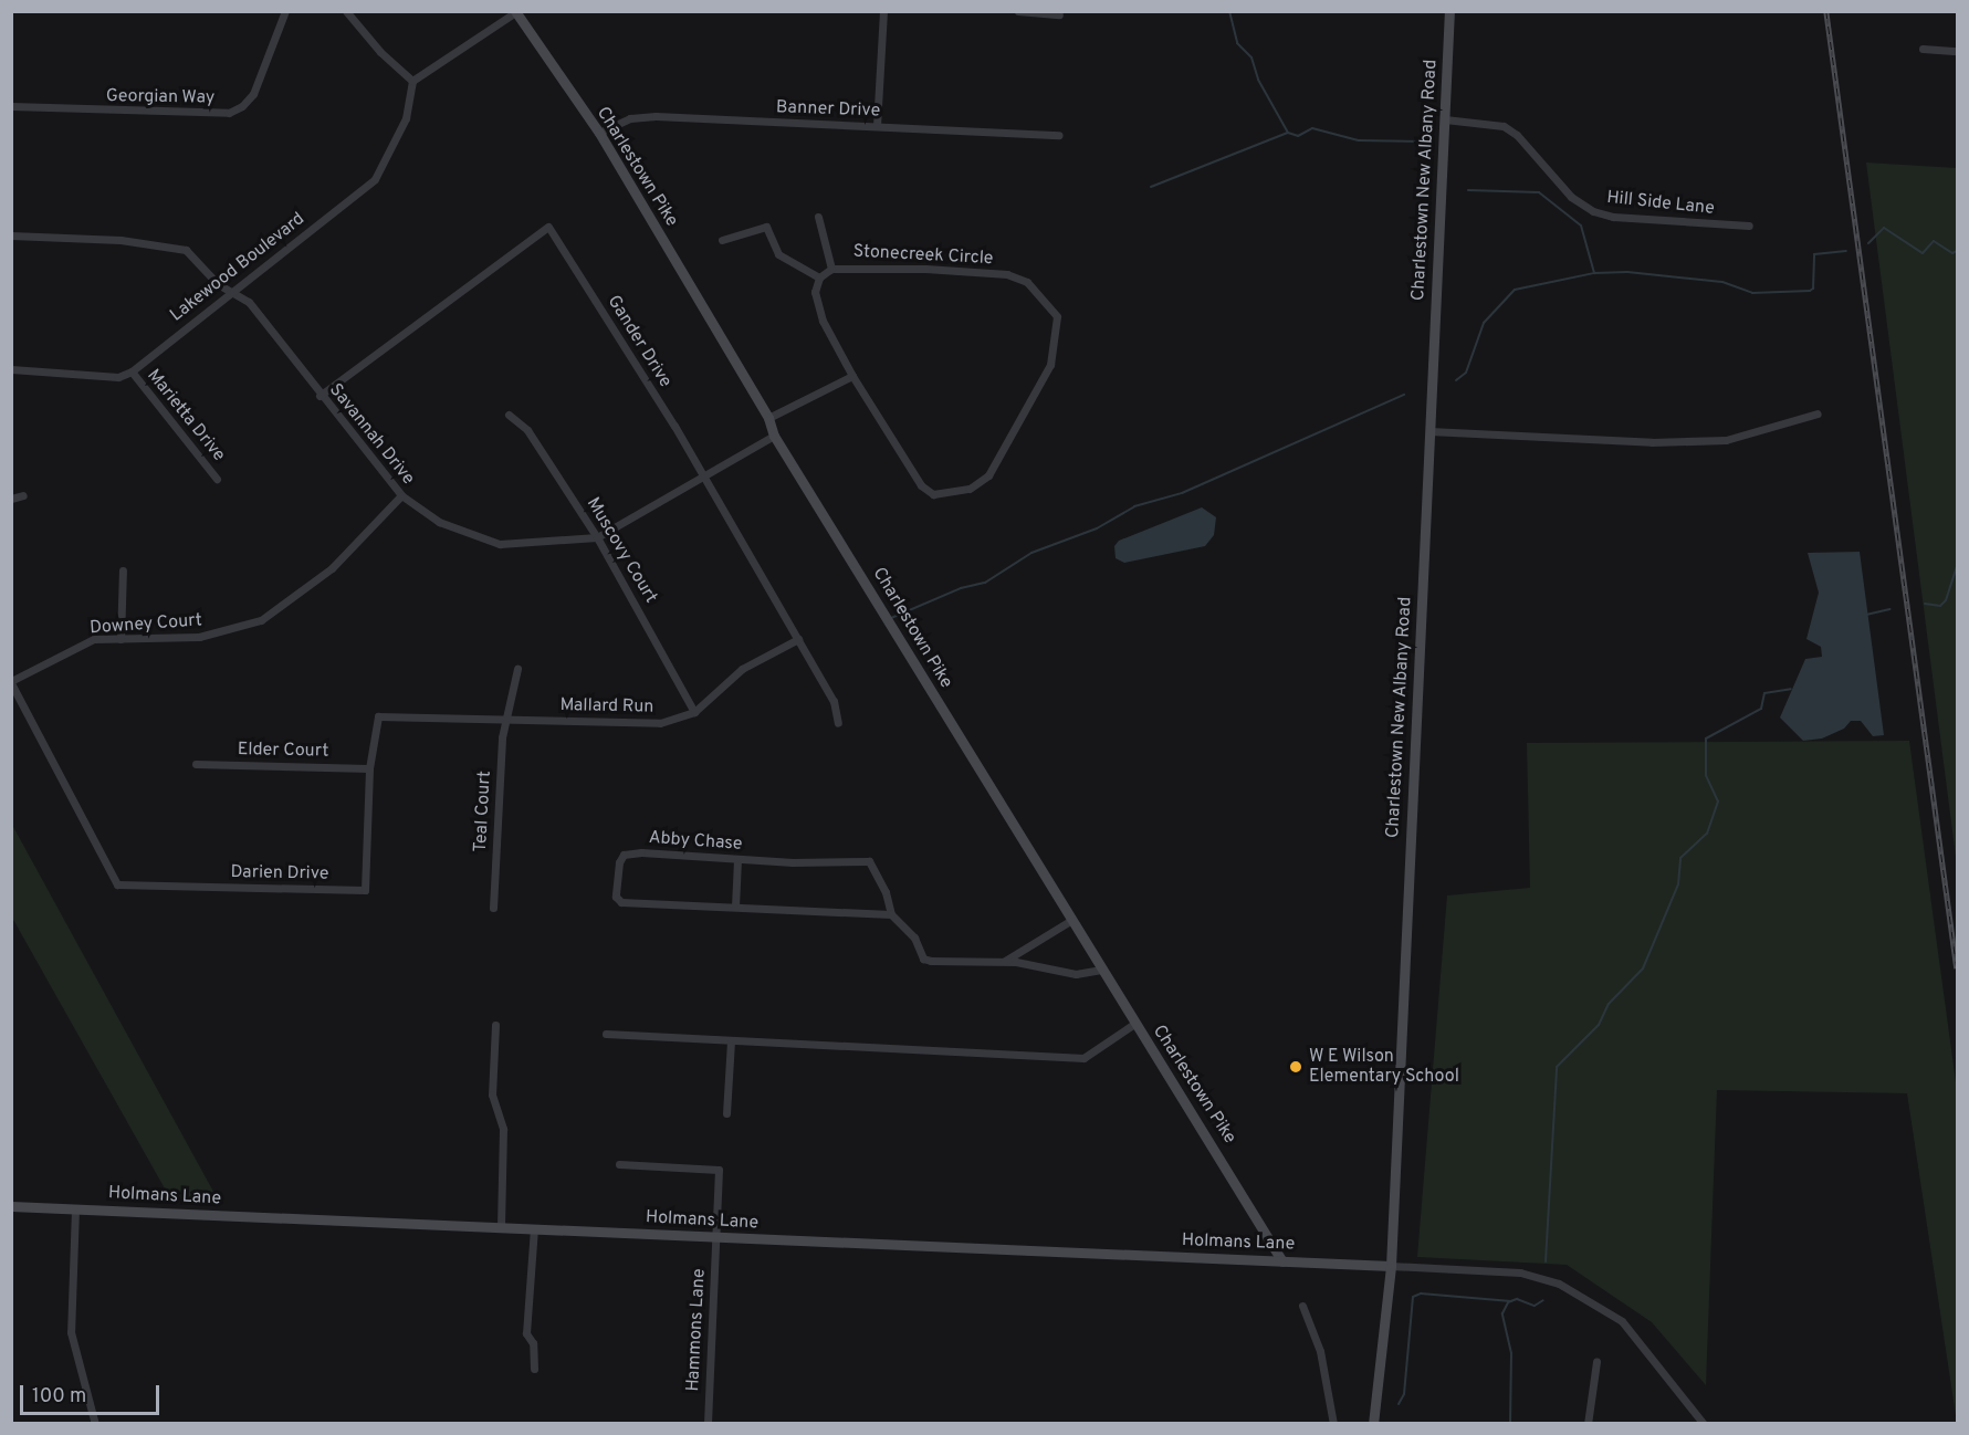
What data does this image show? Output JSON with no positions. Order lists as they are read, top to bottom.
{
  "streets": {
    "main road": ["Charlestown Pike", "Charlestown New Albany Road", "Holmans Lane"],
    "street": [
      "Georgian Way",
      "Banner Drive",
      "Hill Side Lane",
      "Stonecreek Circle",
      "Lakewood Boulevard",
      "Gander Drive",
      "Marietta Drive",
      "Savannah Drive",
      "Muscovy Court",
      "Downey Court",
      "Mallard Run",
      "Elder Court",
      "Teal Court",
      "Abby Chase",
      "Darien Drive",
      "Hammons Lane"
    ]
  },
  "crossings": [
    ["Banner Drive", "Charlestown Pike"],
    ["Charlestown Pike", "Savannah Drive"],
    ["Charlestown Pike", "Abby Chase"],
    ["Charlestown Pike", "Holmans Lane"],
    ["Charlestown New Albany Road", "Hill Side Lane"],
    ["Charlestown New Albany Road", "Holmans Lane"],
    ["Lakewood Boulevard", "Marietta Drive"],
    ["Lakewood Boulevard", "Savannah Drive"],
    ["Gander Drive", "Savannah Drive"],
    ["Gander Drive", "Mallard Run"],
    ["Savannah Drive", "Muscovy Court"],
    ["Savannah Drive", "Downey Court"],
    ["Muscovy Court", "Mallard Run"],
    ["Downey Court", "Darien Drive"],
    ["Mallard Run", "Teal Court"],
    ["Mallard Run", "Darien Drive"],
    ["Elder Court", "Darien Drive"],
    ["Teal Court", "Darien Drive"],
    ["Holmans Lane", "Hammons Lane"]
  ],
  "places": ["W E Wilson Elementary School"],
  "scale_bar": "100 m"
}
